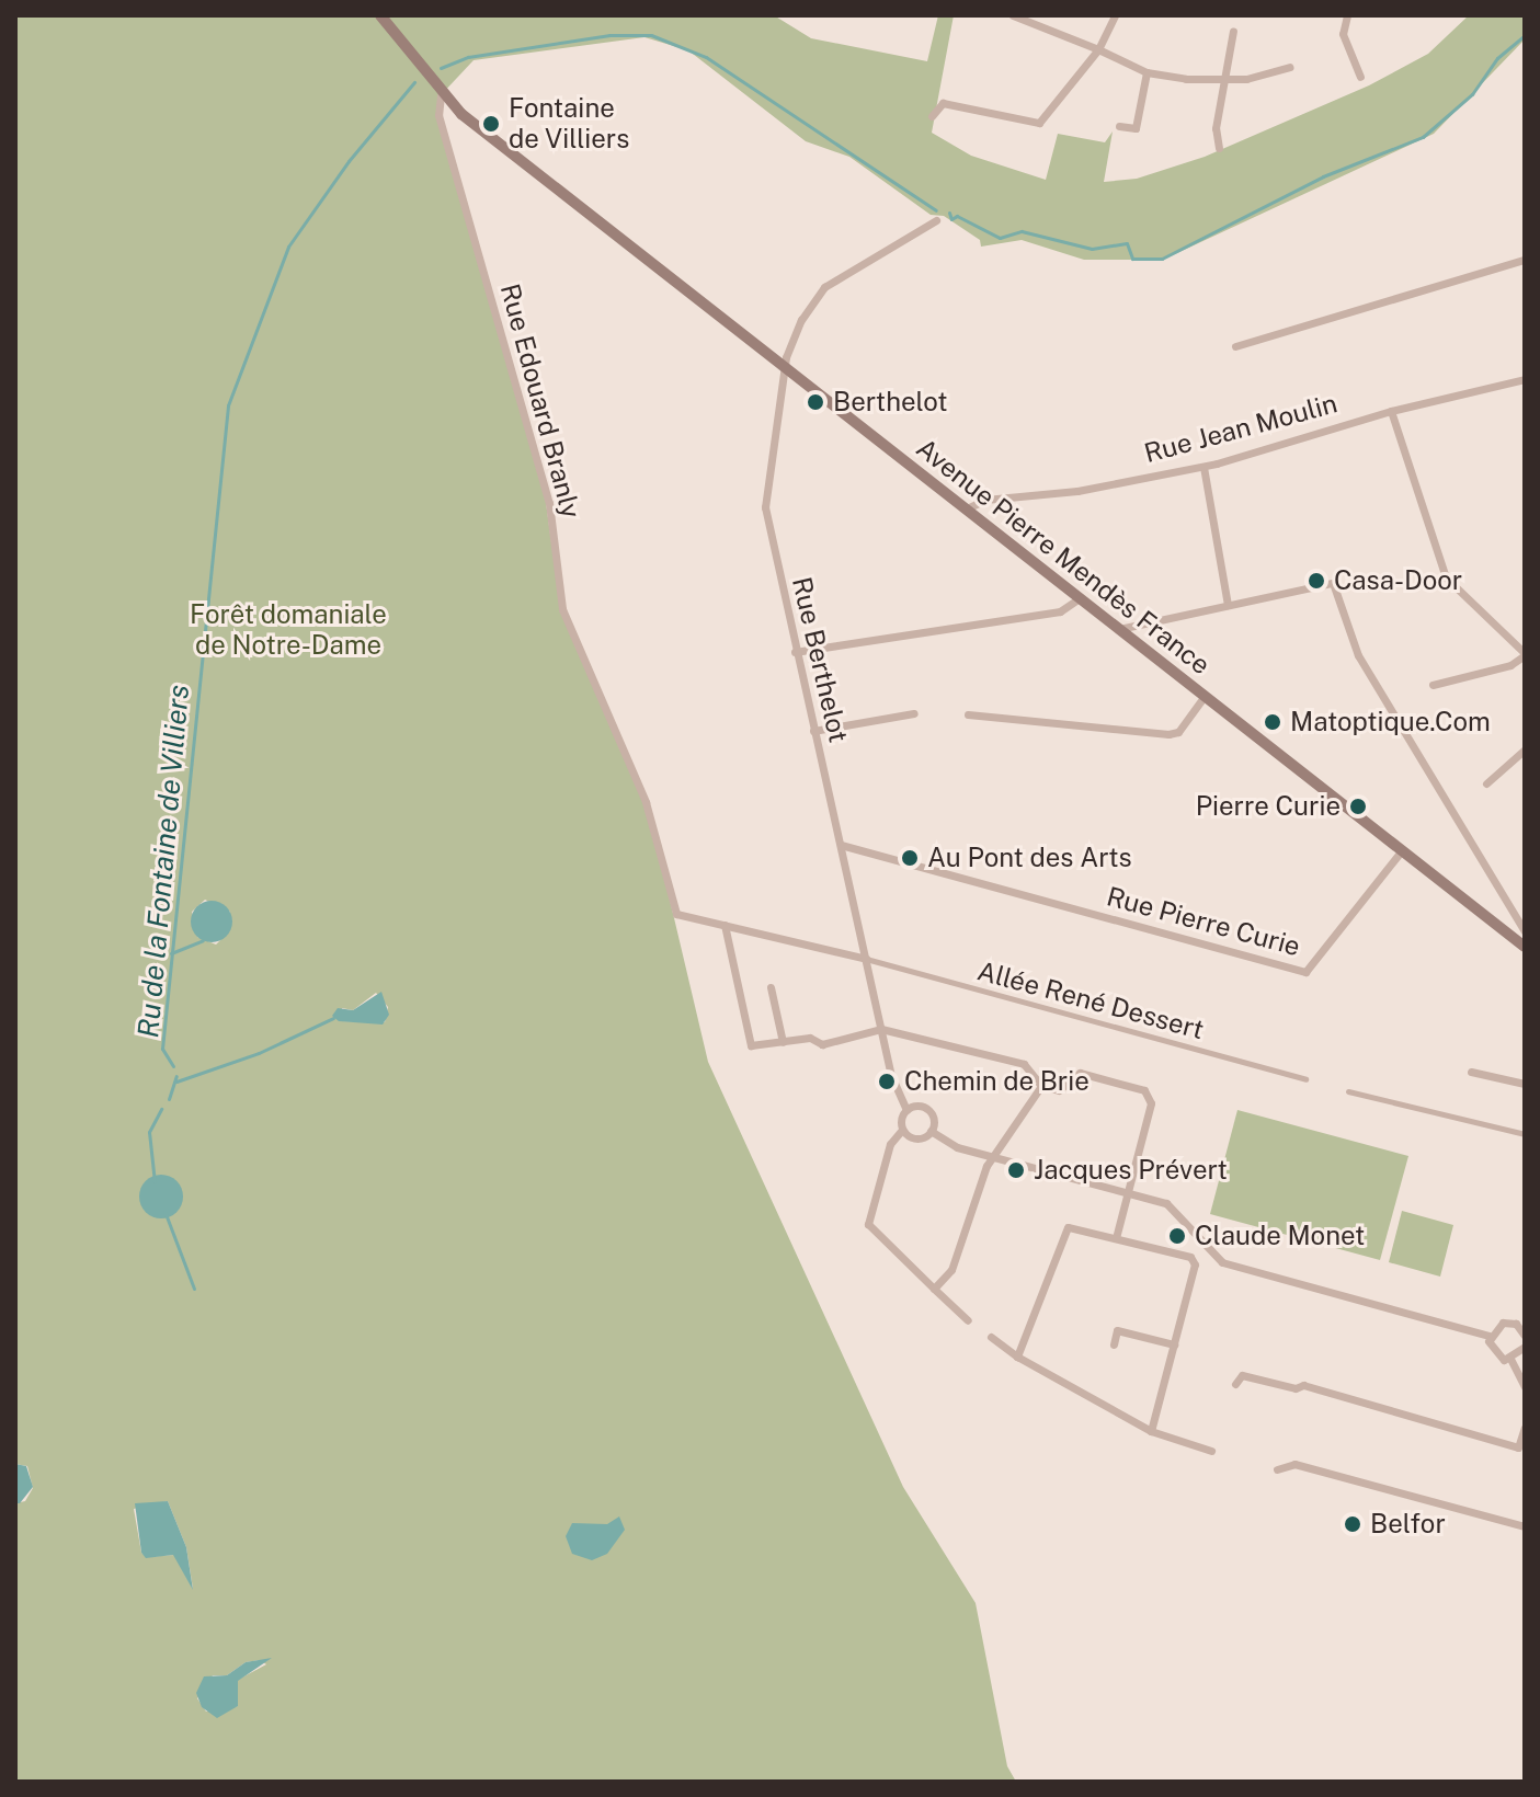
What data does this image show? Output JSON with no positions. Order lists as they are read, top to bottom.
{
  "streets": {
    "main road": ["Avenue Pierre Mendès France"],
    "street": [
      "Rue Edouard Branly",
      "Rue Jean Moulin",
      "Rue Berthelot",
      "Rue Pierre Curie",
      "Allée René Dessert"
    ]
  },
  "crossings": [
    ["Rue Edouard Branly", "Avenue Pierre Mendès France"],
    ["Rue Jean Moulin", "Avenue Pierre Mendès France"],
    ["Avenue Pierre Mendès France", "Rue Berthelot"],
    ["Avenue Pierre Mendès France", "Rue Pierre Curie"],
    ["Rue Berthelot", "Rue Pierre Curie"],
    ["Rue Berthelot", "Allée René Dessert"]
  ],
  "water": ["Ru de la Fontaine de Villiers"],
  "parks": ["Forêt domaniale de Notre-Dame"],
  "places": [
    "Fontaine de Villiers",
    "Berthelot",
    "Casa-Door",
    "Matoptique.Com",
    "Pierre Curie",
    "Au Pont des Arts",
    "Chemin de Brie",
    "Jacques Prévert",
    "Claude Monet",
    "Belfor"
  ]
}
